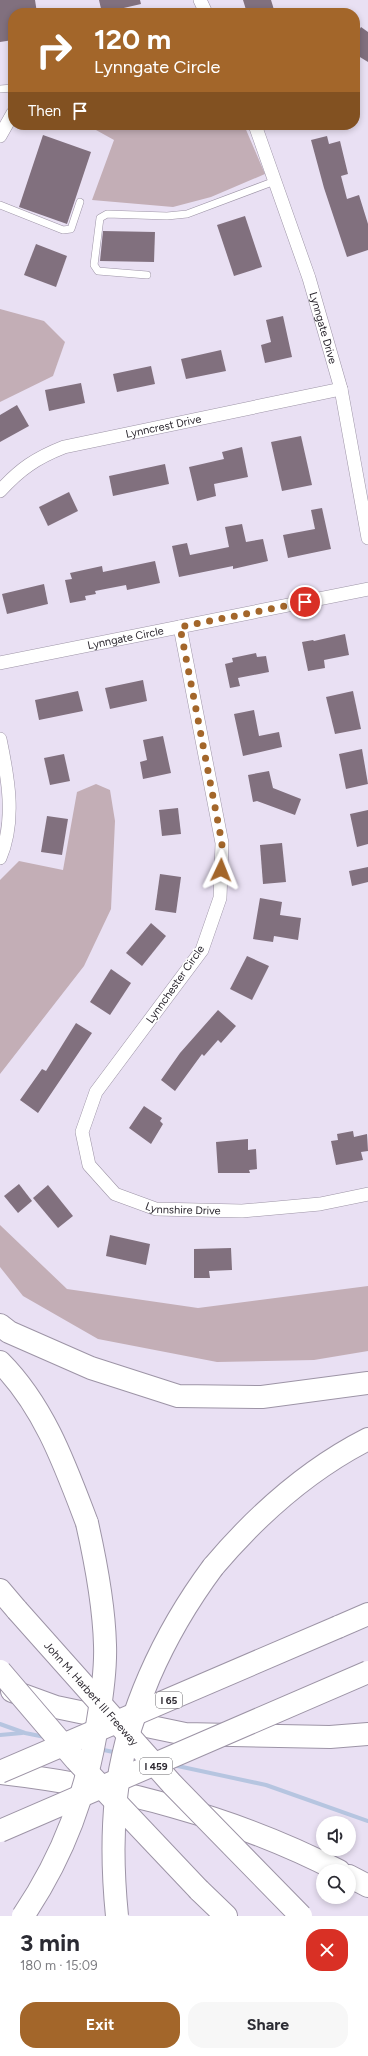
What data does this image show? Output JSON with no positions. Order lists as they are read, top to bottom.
{
  "streets": {
    "highway": ["John M. Harbert III Freeway", "I 65", "I 459"],
    "street": [
      "Lynngate Drive",
      "Lynncrest Drive",
      "Lynngate Circle",
      "Lynnchester Circle",
      "Lynnshire Drive"
    ]
  },
  "crossings": [
    ["Lynngate Drive", "Lynncrest Drive"],
    ["Lynngate Circle", "Lynnchester Circle"],
    ["Lynnchester Circle", "Lynnshire Drive"]
  ],
  "page": {
    "turn": ["120 m", "Lynngate Circle"],
    "then": "Then",
    "heading": ["3 min", "180 m · 15:09"],
    "buttons": ["Exit", "Share"]
  }
}
